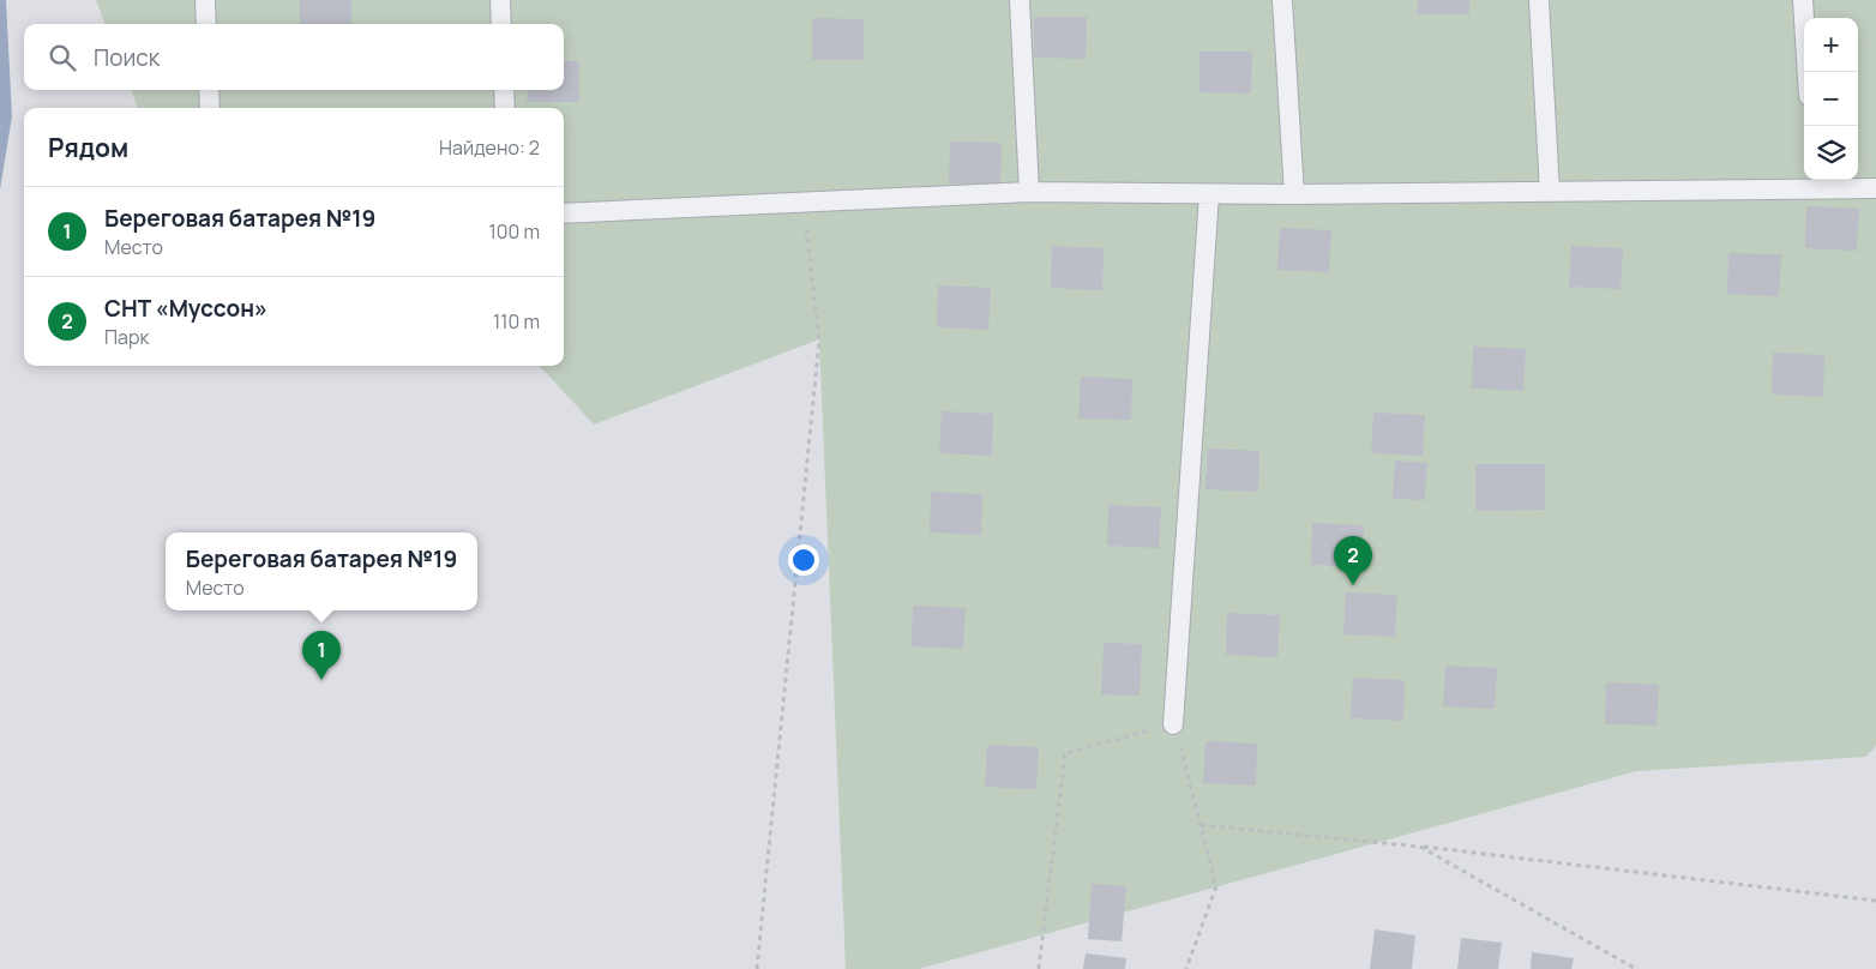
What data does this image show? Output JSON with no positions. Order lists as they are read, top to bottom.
{
  "page": {
    "map_buttons": ["+", "−"],
    "search": "Поиск",
    "heading": ["Рядом", "Найдено: 2"],
    "list": [
      {
        "mark": "1",
        "name": "Береговая батарея №19",
        "note": "Место",
        "value": "100 m"
      },
      {
        "mark": "2",
        "name": "СНТ «Муссон»",
        "note": "Парк",
        "value": "110 m"
      }
    ],
    "popup": ["Береговая батарея №19", "Место"],
    "pins": ["2", "1"]
  }
}
